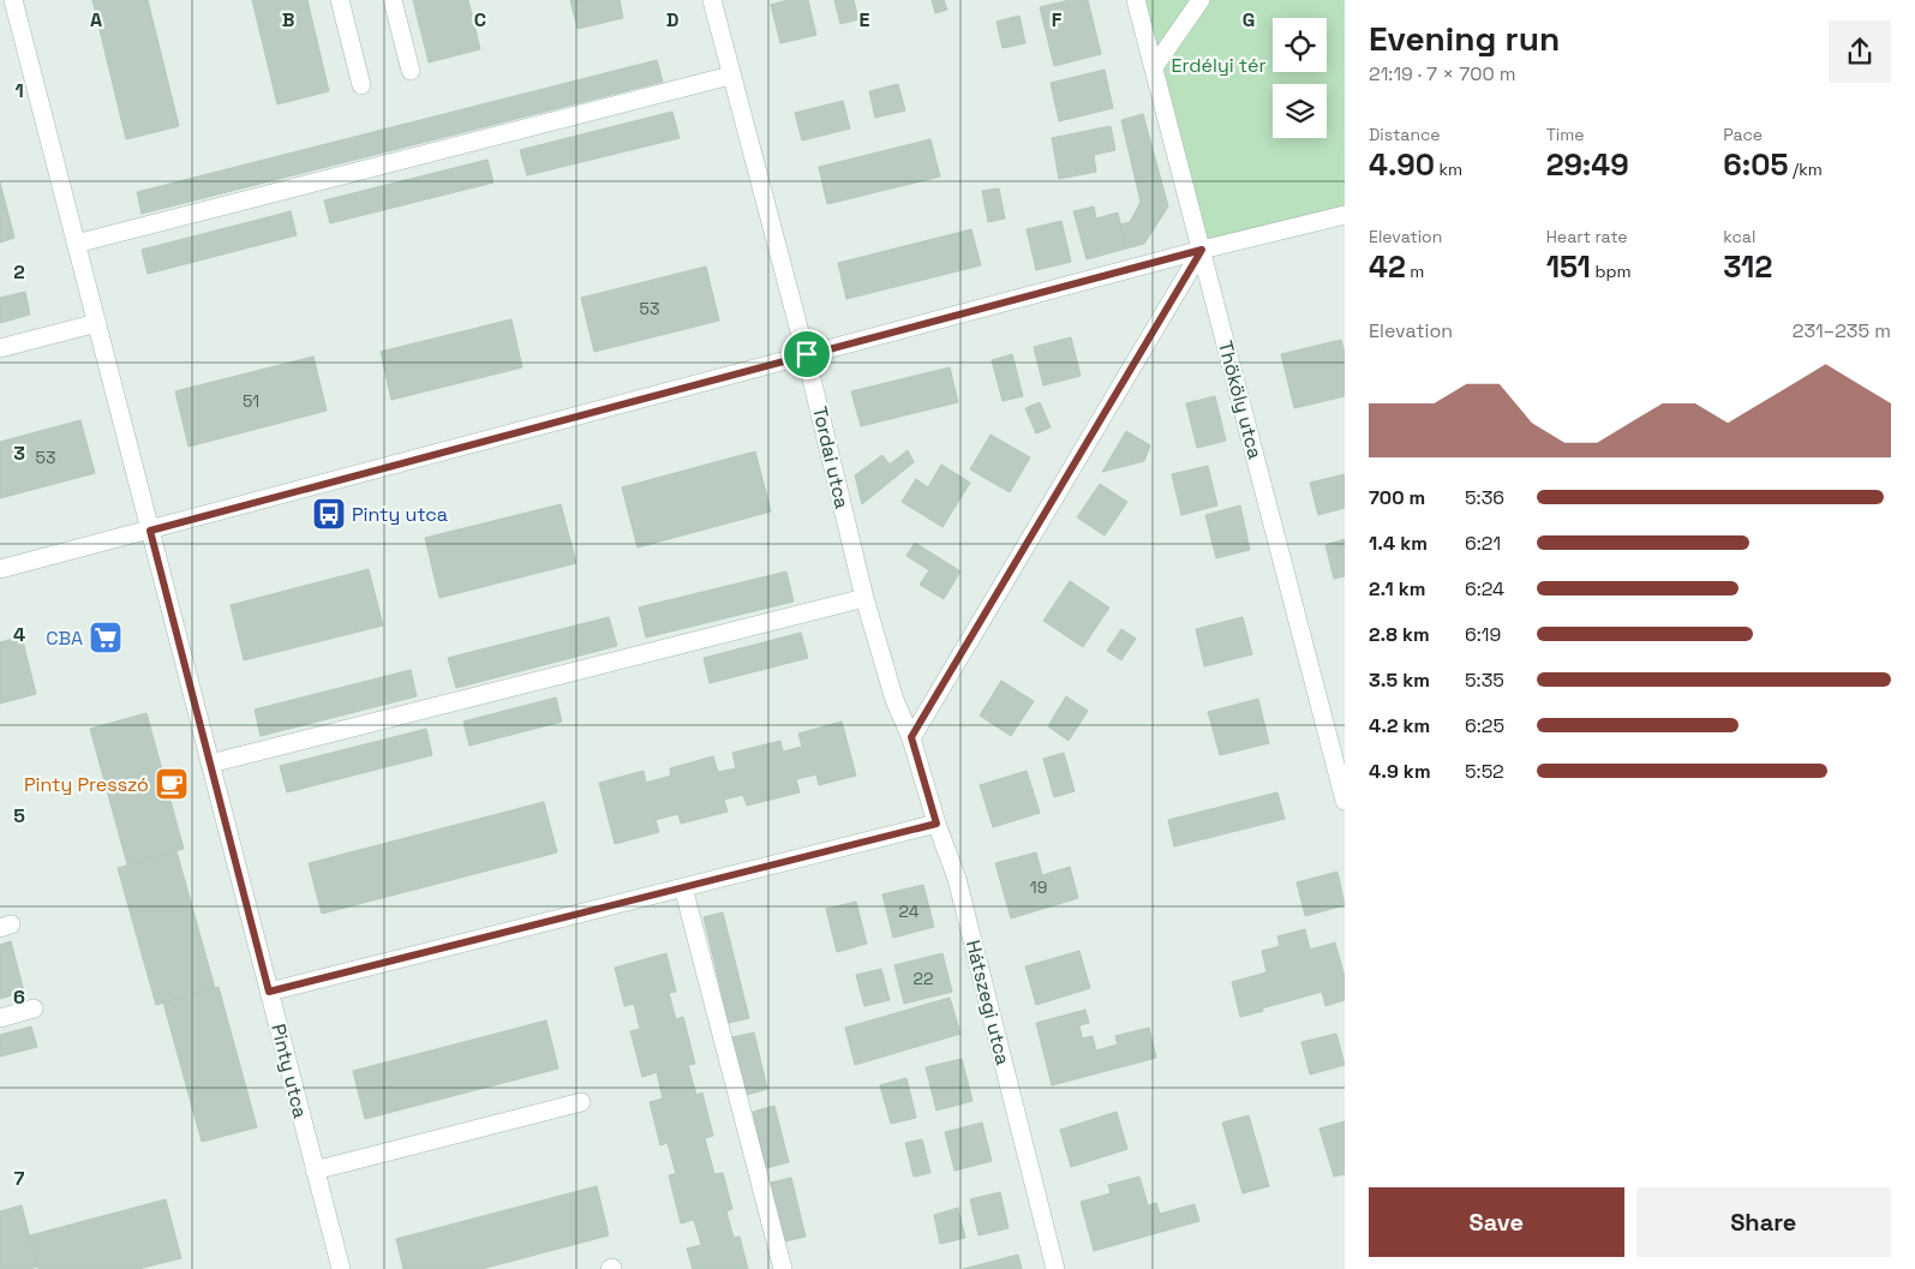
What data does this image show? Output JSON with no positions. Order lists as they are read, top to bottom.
{
  "streets": {
    "street": [
      "Thököly utca",
      "Tordai utca",
      "Hátszegi utca",
      "Pinty utca"
    ]
  },
  "crossings": [
    ["Tordai utca", "Hátszegi utca"]
  ],
  "parks": ["Erdélyi tér"],
  "places": {
    "bus stop": ["Pinty utca"],
    "supermarket": ["CBA"],
    "cafe": ["Pinty Presszó"]
  },
  "house_numbers": [
    "53",
    "51",
    "53",
    "19",
    "24",
    "22"
  ],
  "page": {
    "heading": ["Evening run", "21:19 · 7 × 700 m"],
    "stats": [
      ["Distance", "4.90 km"],
      ["Time", "29:49"],
      ["Pace", "6:05 /km"],
      ["Elevation", "42 m"],
      ["Heart rate", "151 bpm"],
      ["kcal", "312"]
    ],
    "chart": ["Elevation", "231–235 m"],
    "list": [
      {
        "name": "700 m",
        "note": "5:36"
      },
      {
        "name": "1.4 km",
        "note": "6:21"
      },
      {
        "name": "2.1 km",
        "note": "6:24"
      },
      {
        "name": "2.8 km",
        "note": "6:19"
      },
      {
        "name": "3.5 km",
        "note": "5:35"
      },
      {
        "name": "4.2 km",
        "note": "6:25"
      },
      {
        "name": "4.9 km",
        "note": "5:52"
      }
    ],
    "buttons": ["Save", "Share"]
  },
  "grid": {
    "columns": [
      "A",
      "B",
      "C",
      "D",
      "E",
      "F",
      "G"
    ],
    "rows": [
      "1",
      "2",
      "3",
      "4",
      "5",
      "6",
      "7"
    ]
  }
}
